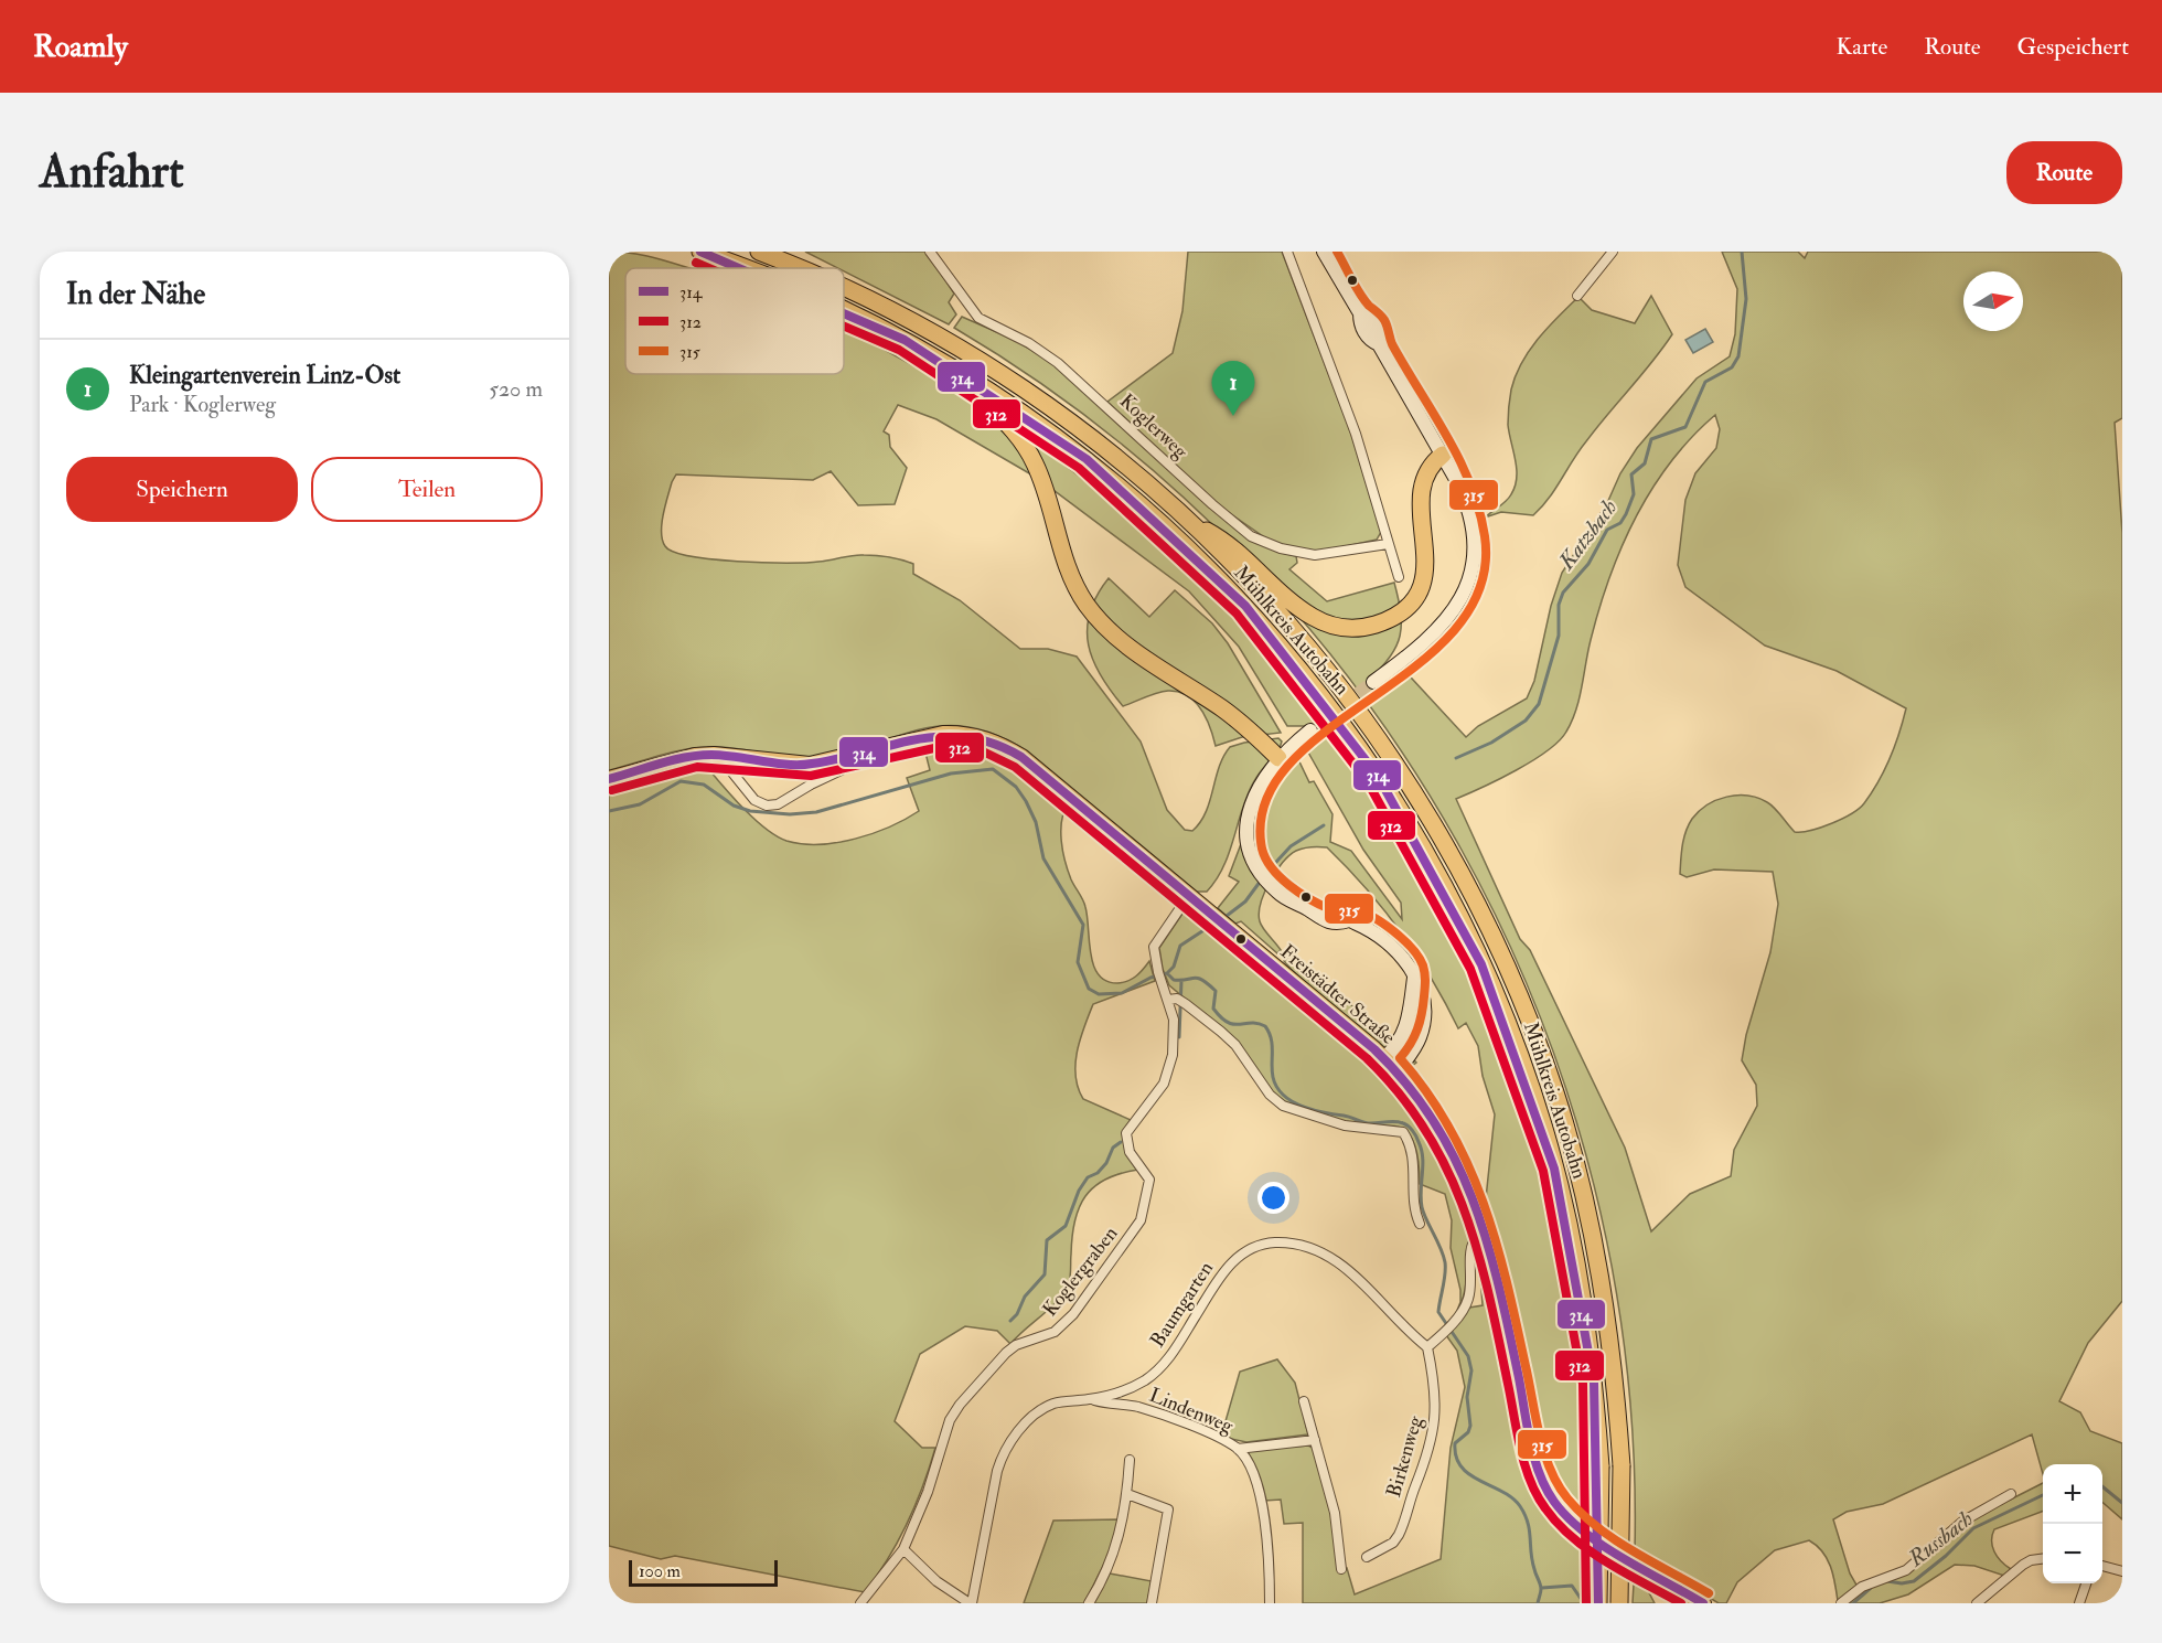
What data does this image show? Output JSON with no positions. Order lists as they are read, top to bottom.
{
  "streets": {
    "highway": ["Mühlkreis Autobahn"],
    "main road": ["Freistädter Straße"],
    "street": [
      "Koglerweg",
      "Koglergraben",
      "Baumgarten",
      "Lindenweg",
      "Birkenweg"
    ]
  },
  "crossings": [
    ["Baumgarten", "Lindenweg"],
    ["Baumgarten", "Birkenweg"]
  ],
  "water": ["Katzbach", "Russbach"],
  "lines": ["transit line 314", "transit line 315", "transit line 312"],
  "legend": ["314", "312", "315"],
  "scale_bar": "100 m",
  "north": "right",
  "page": {
    "header": "Roamly",
    "nav": ["Karte", "Route", "Gespeichert"],
    "buttons": [
      "Route",
      ["Speichern", "Teilen"]
    ],
    "title": "Anfahrt",
    "heading": "In der Nähe",
    "list": [
      {
        "mark": "1",
        "name": "Kleingartenverein Linz-Ost",
        "note": "Park · Koglerweg",
        "value": "520 m"
      }
    ],
    "pins": "1",
    "map_buttons": ["+", "−"],
    "scale": "100 m"
  }
}
